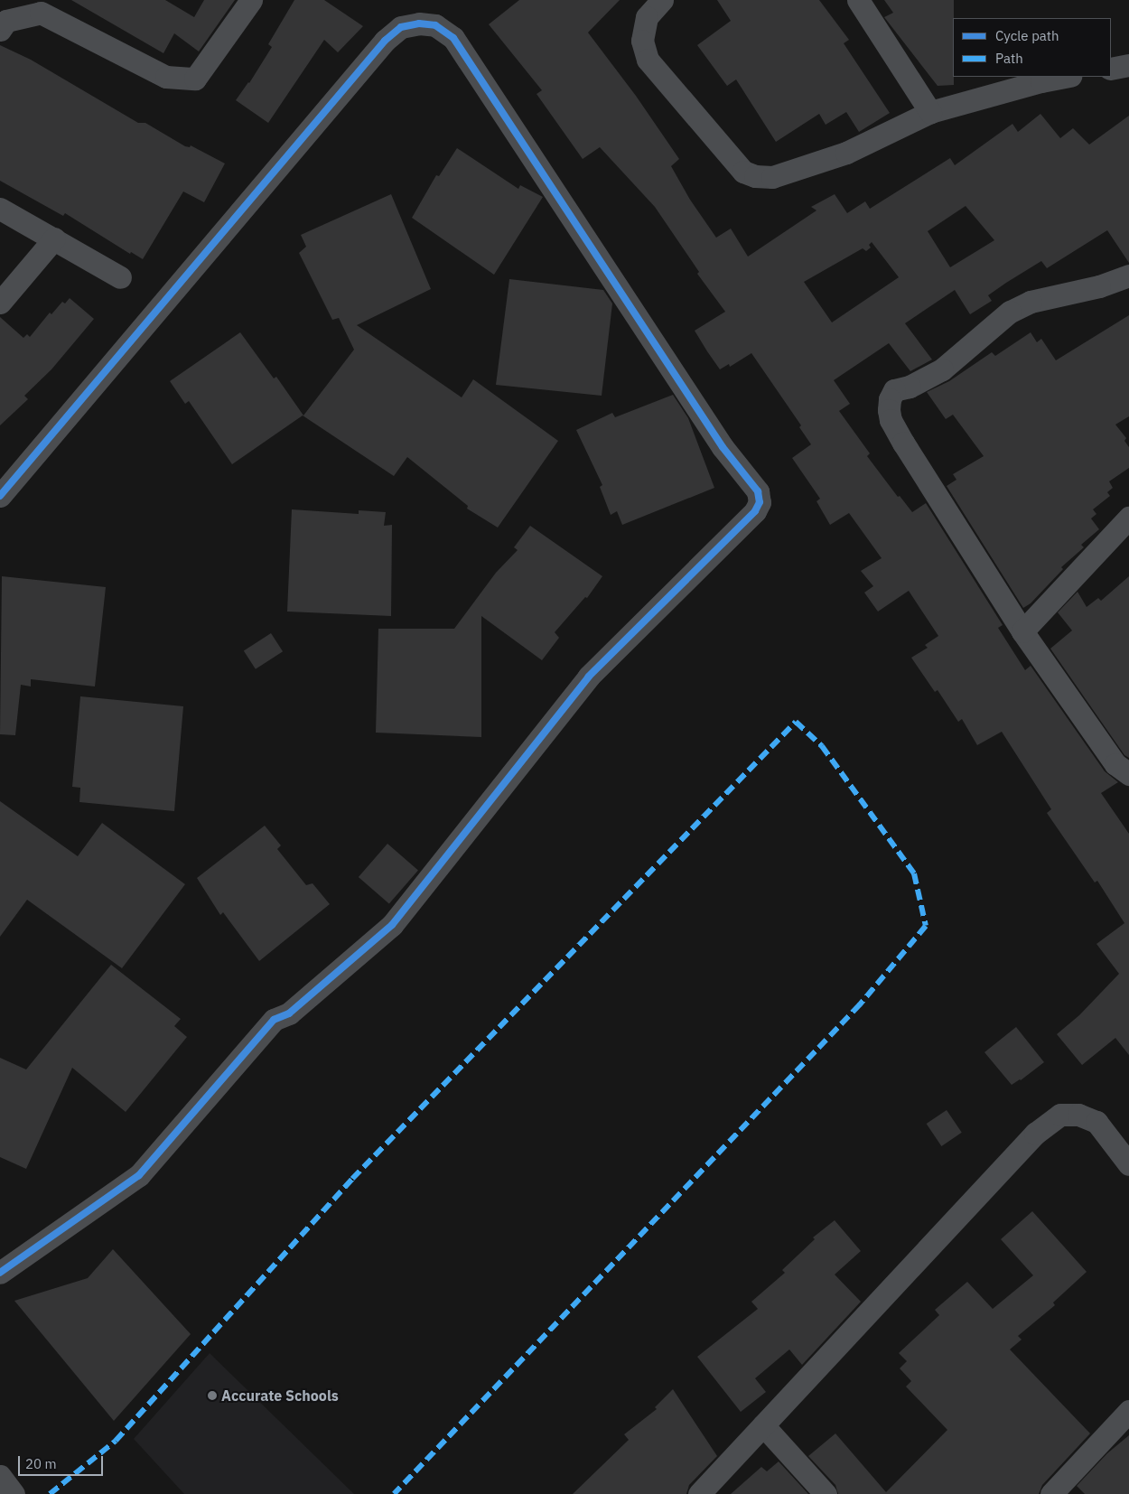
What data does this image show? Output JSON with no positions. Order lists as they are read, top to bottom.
{
  "places": ["Accurate Schools"],
  "legend": ["Cycle path", "Path"],
  "scale_bar": "20 m"
}
